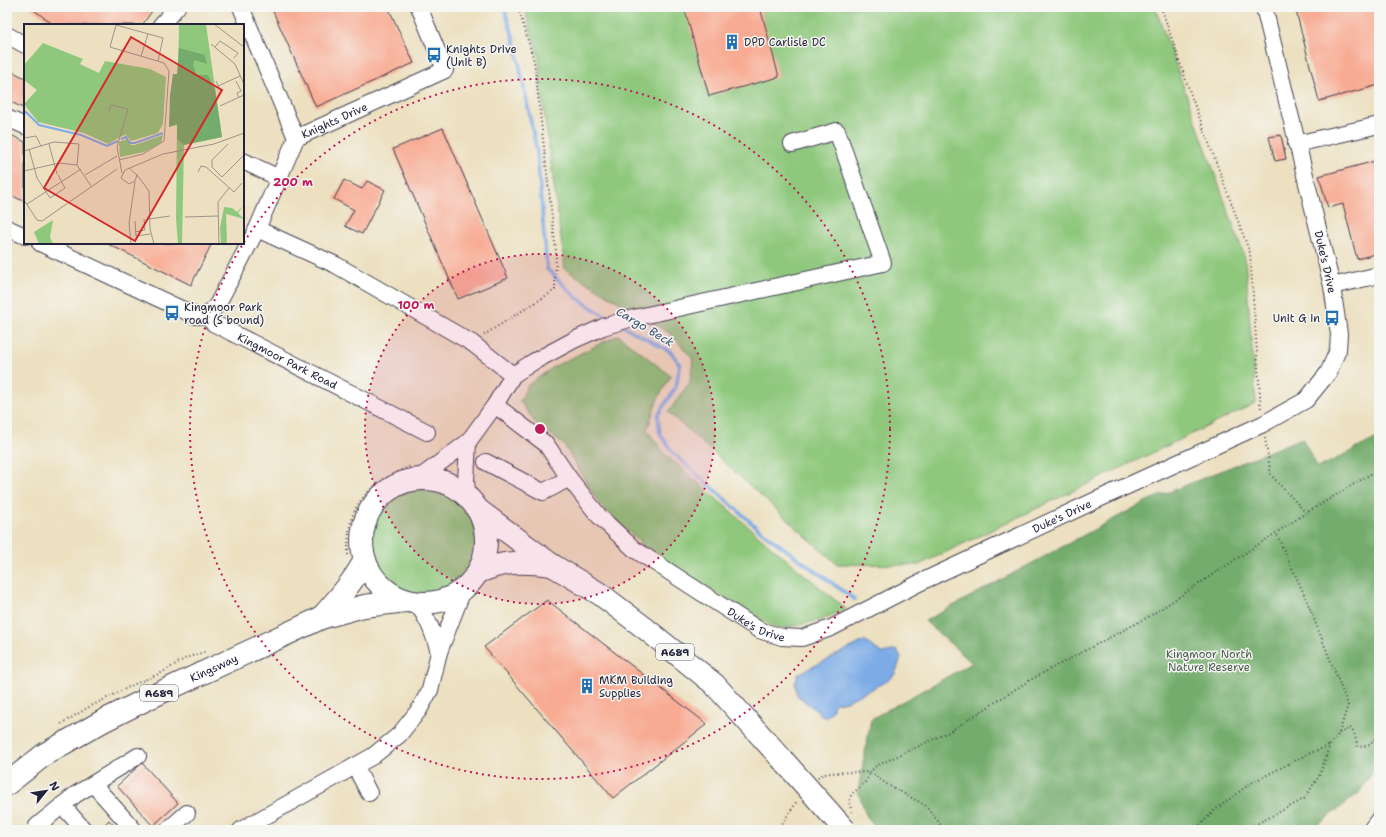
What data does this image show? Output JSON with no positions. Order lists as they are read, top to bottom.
{
  "streets": {
    "highway": ["A689", "Kingsway"],
    "street": ["Knights Drive", "Duke's Drive", "Kingmoor Park Road"]
  },
  "crossings": [
    ["Knights Drive", "Kingmoor Park Road"],
    ["A689", "Kingsway"]
  ],
  "water": ["Cargo Beck"],
  "parks": ["Kingmoor North Nature Reserve"],
  "places": {
    "building": ["DPD Carlisle DC", "MKM Building Supplies"],
    "bus stop": ["Knights Drive (Unit B)", "Kingmoor Park road (S bound)", "Unit G in"]
  },
  "north": "top right",
  "rings": ["200 m", "100 m"]
}
